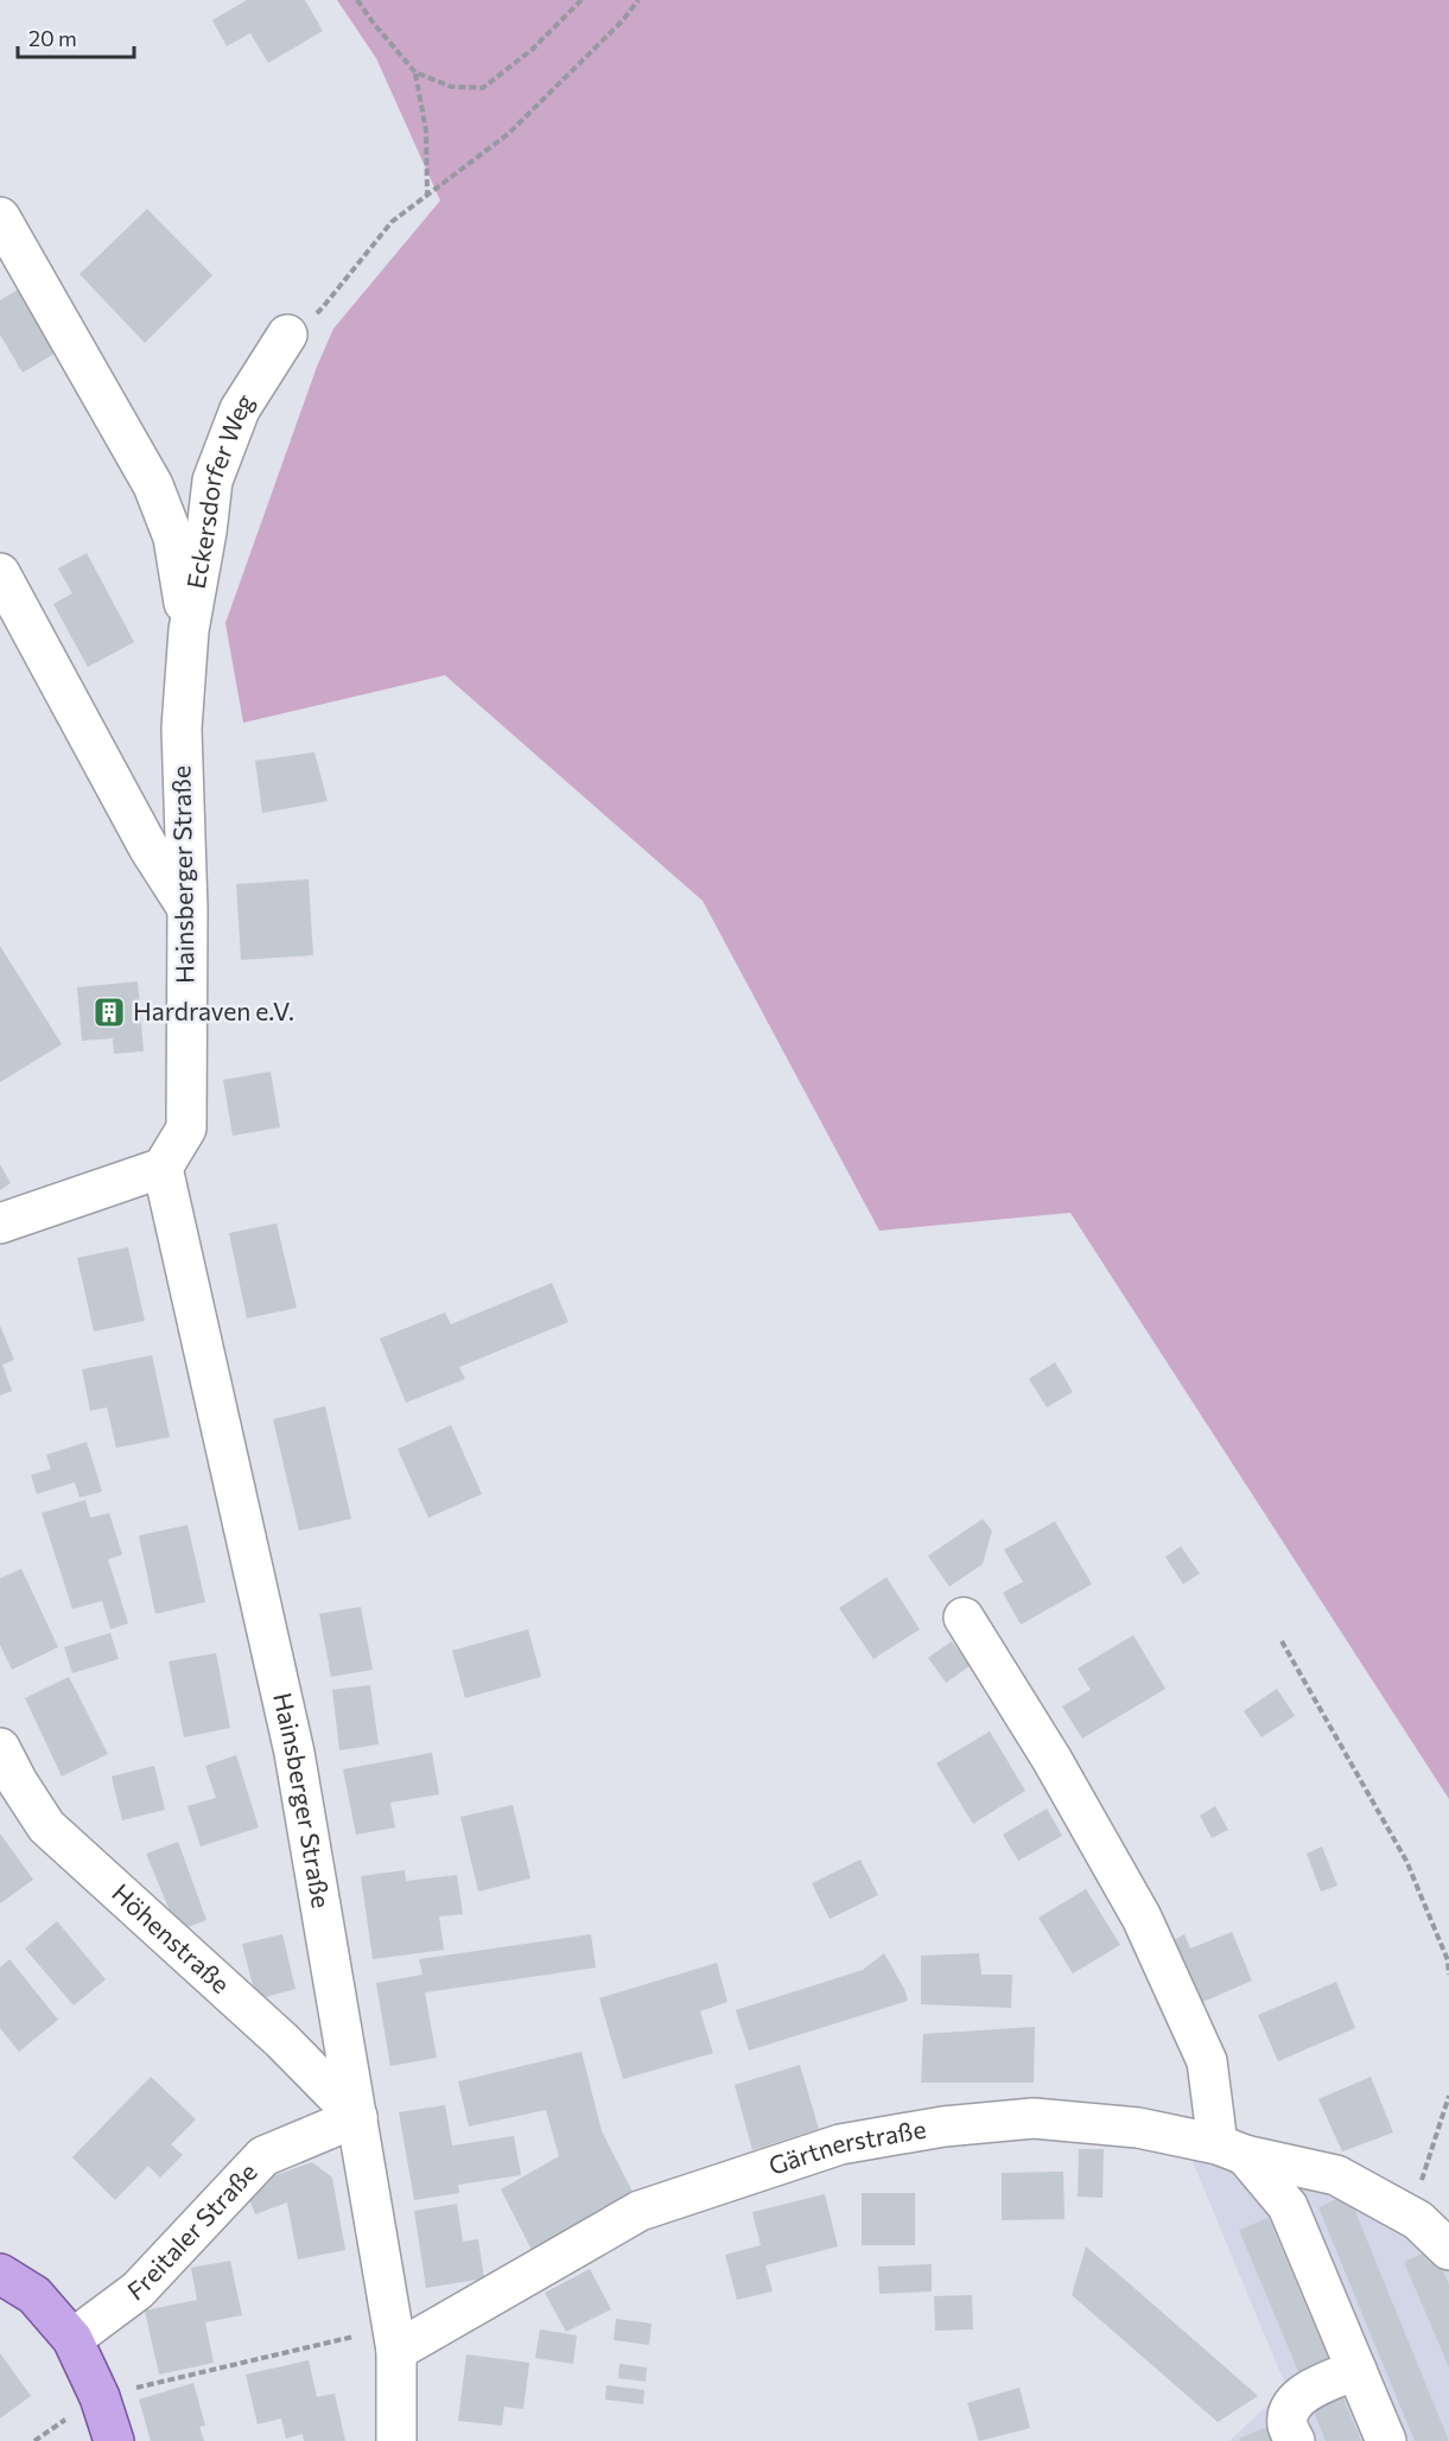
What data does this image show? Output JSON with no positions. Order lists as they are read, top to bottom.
{
  "streets": {
    "street": [
      "Eckersdorfer Weg",
      "Hainsberger Straße",
      "Höhenstraße",
      "Gärtnerstraße",
      "Freitaler Straße"
    ]
  },
  "crossings": [
    ["Eckersdorfer Weg", "Hainsberger Straße"],
    ["Hainsberger Straße", "Höhenstraße"],
    ["Hainsberger Straße", "Gärtnerstraße"],
    ["Hainsberger Straße", "Freitaler Straße"],
    ["Höhenstraße", "Freitaler Straße"]
  ],
  "places": {
    "building": ["Hardraven e.V."]
  },
  "scale_bar": "20 m"
}
